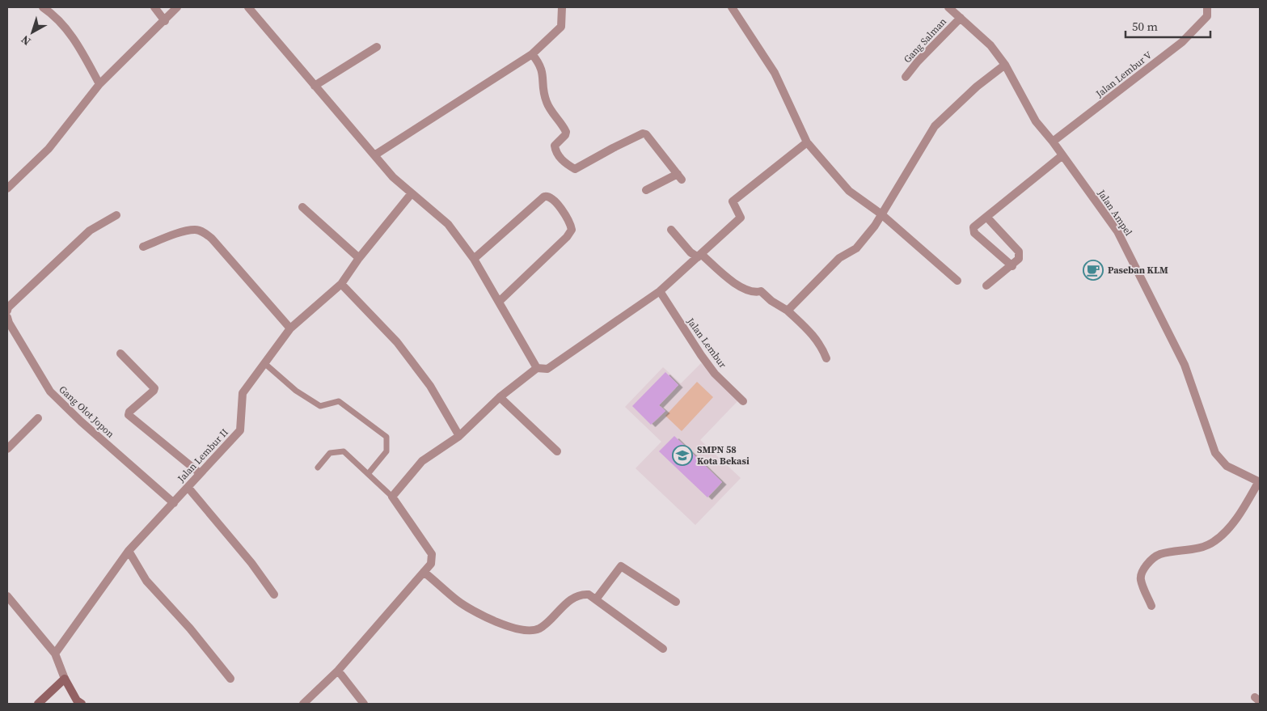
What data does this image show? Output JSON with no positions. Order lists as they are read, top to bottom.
{
  "streets": {
    "street": [
      "Gang Salman",
      "Jalan Lembur V",
      "Jalan Ampel",
      "Jalan Lembur",
      "Gang Olot Jopon",
      "Jalan Lembur II"
    ]
  },
  "crossings": [
    ["Gang Salman", "Jalan Ampel"],
    ["Jalan Lembur V", "Jalan Ampel"],
    ["Gang Olot Jopon", "Jalan Lembur II"]
  ],
  "places": {
    "cafe": ["Paseban KLM"],
    "school or university": ["SMPN 58 Kota Bekasi"]
  },
  "scale_bar": "50 m",
  "north": "bottom left"
}
